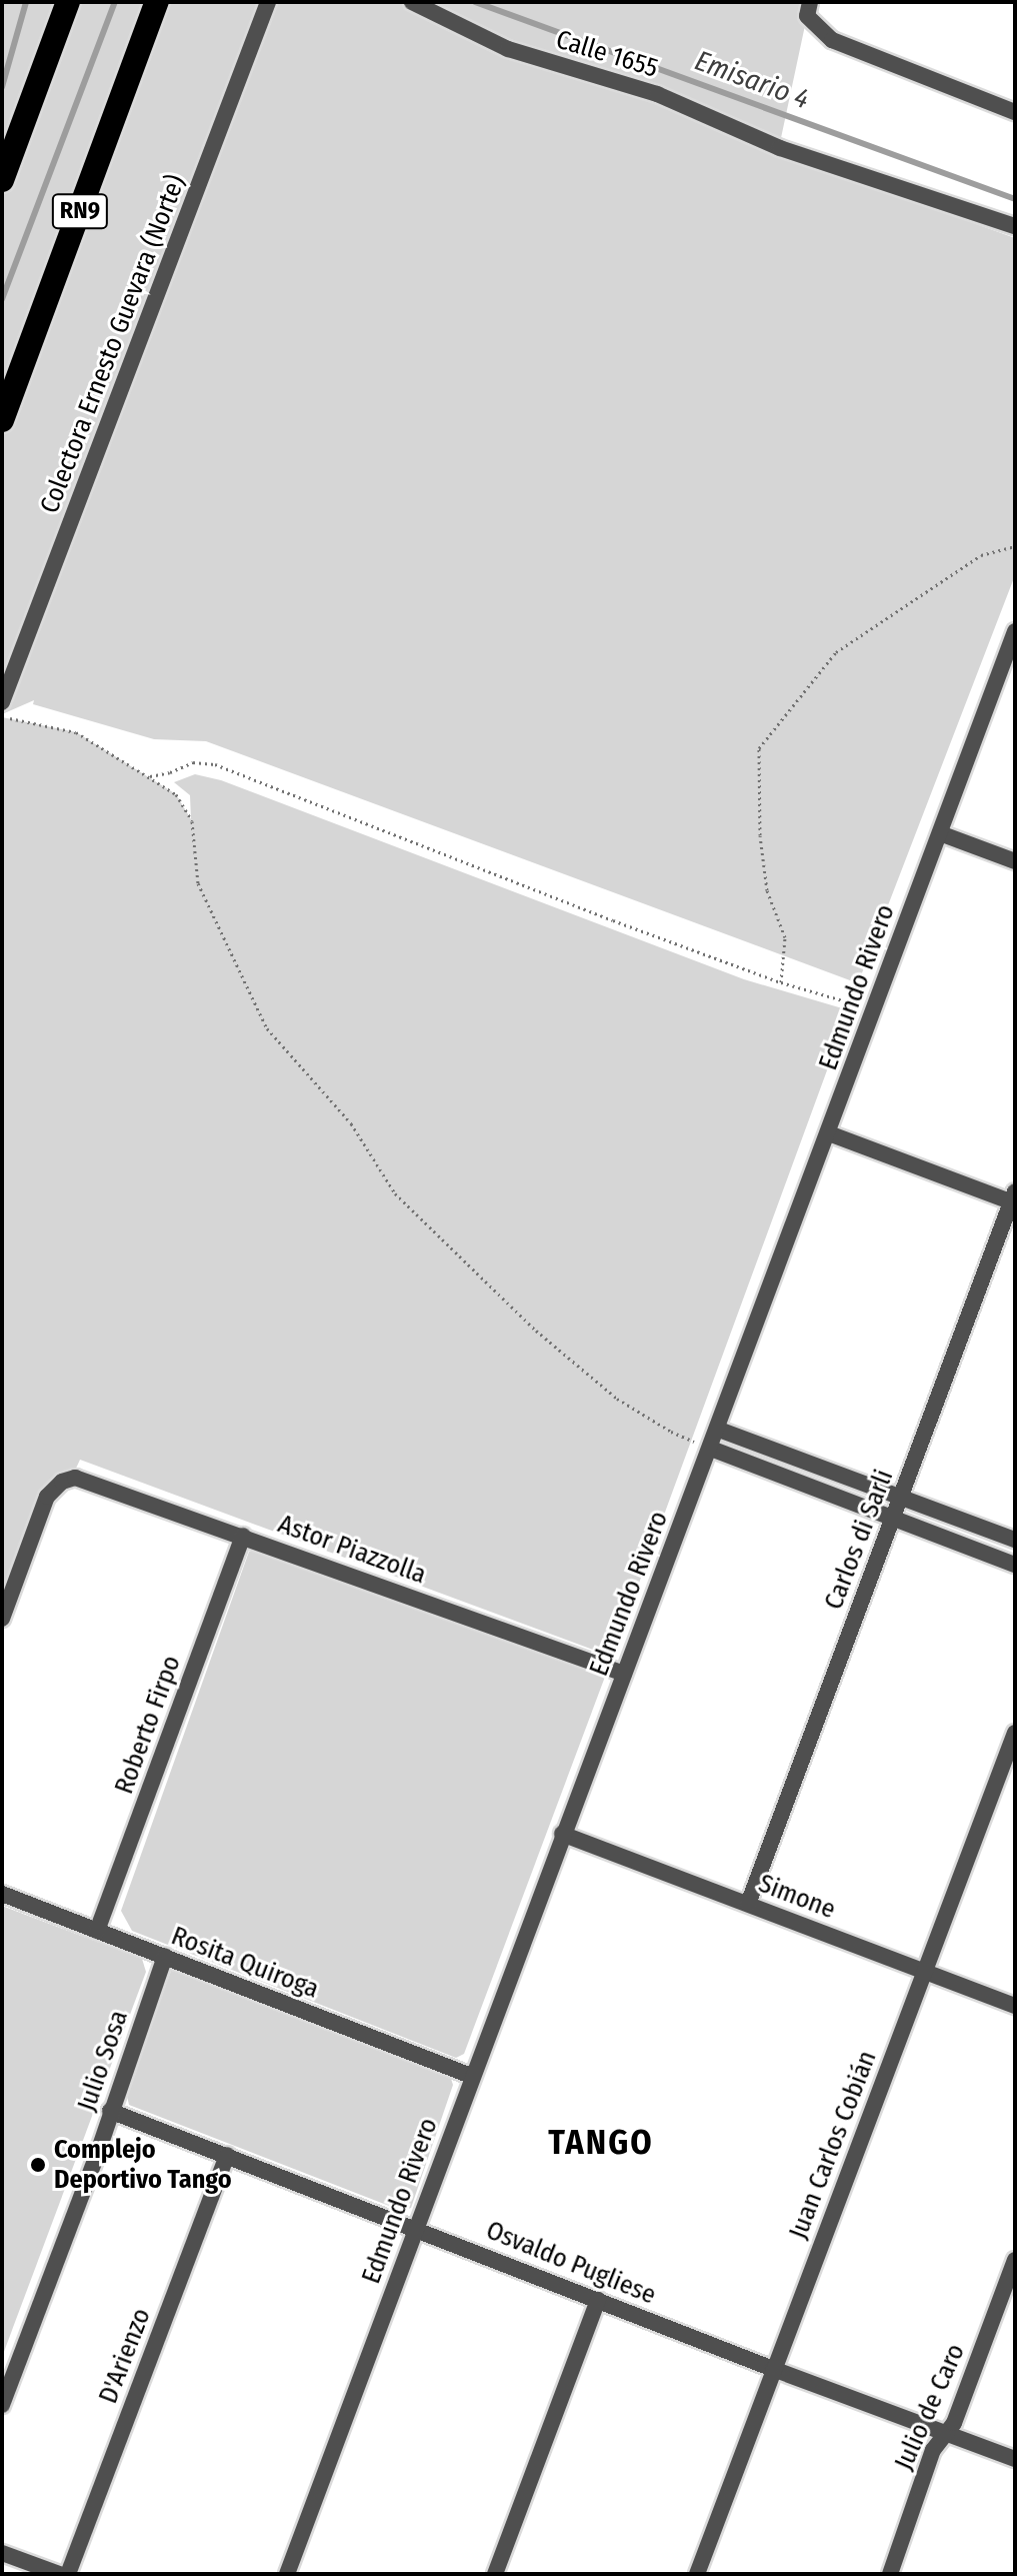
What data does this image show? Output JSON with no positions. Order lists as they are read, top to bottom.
{
  "streets": {
    "highway": ["RN9"],
    "street": [
      "Calle 1655",
      "Colectora Ernesto Guevara (Norte)",
      "Edmundo Rivero",
      "Carlos di Sarli",
      "Astor Piazzolla",
      "Roberto Firpo",
      "Simone",
      "Rosita Quiroga",
      "Julio Sosa",
      "Juan Carlos Cobián",
      "Osvaldo Pugliese",
      "D'Arienzo",
      "Julio de Caro"
    ]
  },
  "crossings": [
    ["Edmundo Rivero", "Astor Piazzolla"],
    ["Edmundo Rivero", "Simone"],
    ["Edmundo Rivero", "Rosita Quiroga"],
    ["Edmundo Rivero", "Osvaldo Pugliese"],
    ["Carlos di Sarli", "Simone"],
    ["Astor Piazzolla", "Roberto Firpo"],
    ["Roberto Firpo", "Rosita Quiroga"],
    ["Simone", "Juan Carlos Cobián"],
    ["Rosita Quiroga", "Julio Sosa"],
    ["Julio Sosa", "Osvaldo Pugliese"],
    ["Juan Carlos Cobián", "Osvaldo Pugliese"],
    ["Osvaldo Pugliese", "D'Arienzo"],
    ["Osvaldo Pugliese", "Julio de Caro"]
  ],
  "districts": ["TANGO"],
  "water": ["Emisario 4"],
  "places": ["Complejo Deportivo Tango"]
}
